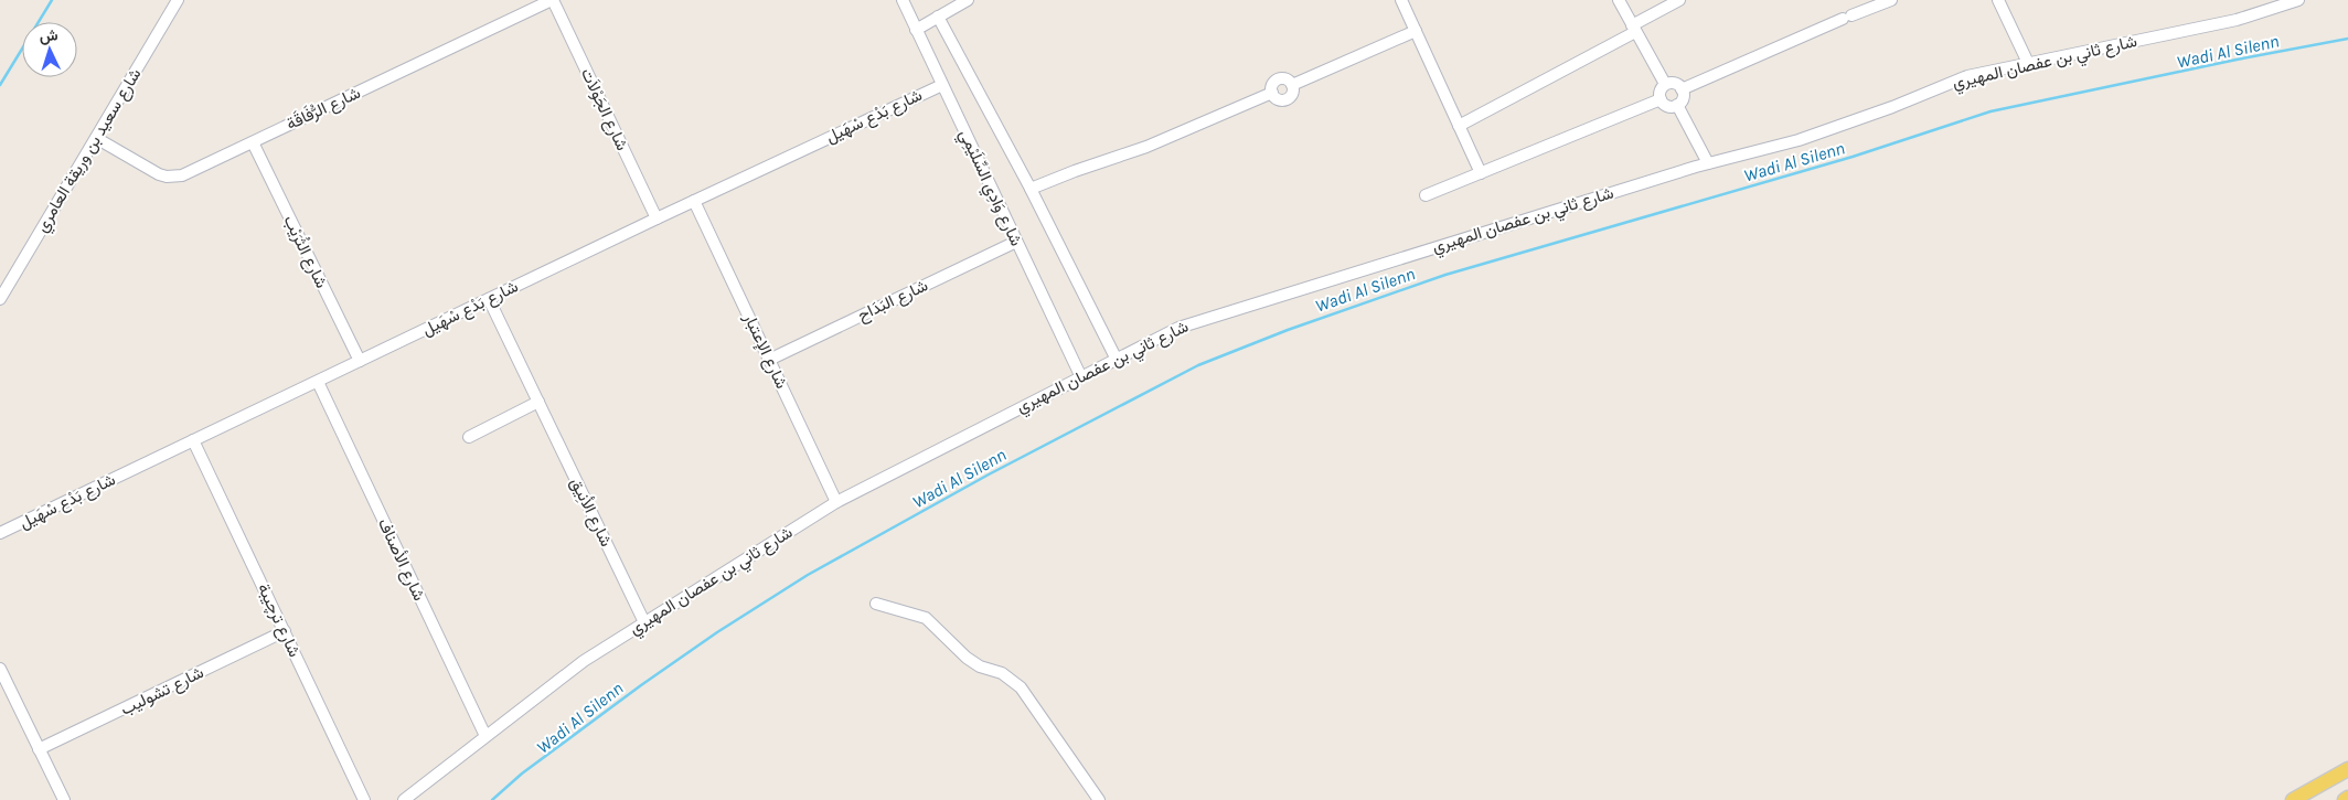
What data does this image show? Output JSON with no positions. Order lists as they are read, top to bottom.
{
  "streets": {
    "street": [
      "شارع ثاني بن عفصان المهيري",
      "شارع الرُّفَاقَة",
      "شارع الجَوْلاَت",
      "شارع بَدْع سْهَيل",
      "شارع سعيد بن وريقة العامري",
      "شارع وَادِي السِّلَيْمِي",
      "شارع الثُرَيْب",
      "شارع البَدَاح",
      "شارع الإعتبار",
      "شارع الأنِيق",
      "شارع الأصناف",
      "شارع ترچيبة",
      "شارع تشوليب"
    ]
  },
  "crossings": [
    ["شارع ثاني بن عفصان المهيري", "شارع وَادِي السِّلَيْمِي"],
    ["شارع ثاني بن عفصان المهيري", "شارع الإعتبار"],
    ["شارع ثاني بن عفصان المهيري", "شارع الأنِيق"],
    ["شارع ثاني بن عفصان المهيري", "شارع الأصناف"],
    ["شارع الرُّفَاقَة", "شارع الجَوْلاَت"],
    ["شارع الرُّفَاقَة", "شارع سعيد بن وريقة العامري"],
    ["شارع الرُّفَاقَة", "شارع الثُرَيْب"],
    ["شارع الجَوْلاَت", "شارع بَدْع سْهَيل"],
    ["شارع بَدْع سْهَيل", "شارع وَادِي السِّلَيْمِي"],
    ["شارع بَدْع سْهَيل", "شارع الثُرَيْب"],
    ["شارع بَدْع سْهَيل", "شارع الإعتبار"],
    ["شارع بَدْع سْهَيل", "شارع الأنِيق"],
    ["شارع بَدْع سْهَيل", "شارع الأصناف"],
    ["شارع بَدْع سْهَيل", "شارع ترچيبة"],
    ["شارع وَادِي السِّلَيْمِي", "شارع البَدَاح"],
    ["شارع البَدَاح", "شارع الإعتبار"],
    ["شارع ترچيبة", "شارع تشوليب"]
  ],
  "water": ["Wadi Al Silenn"],
  "north": "top"
}
